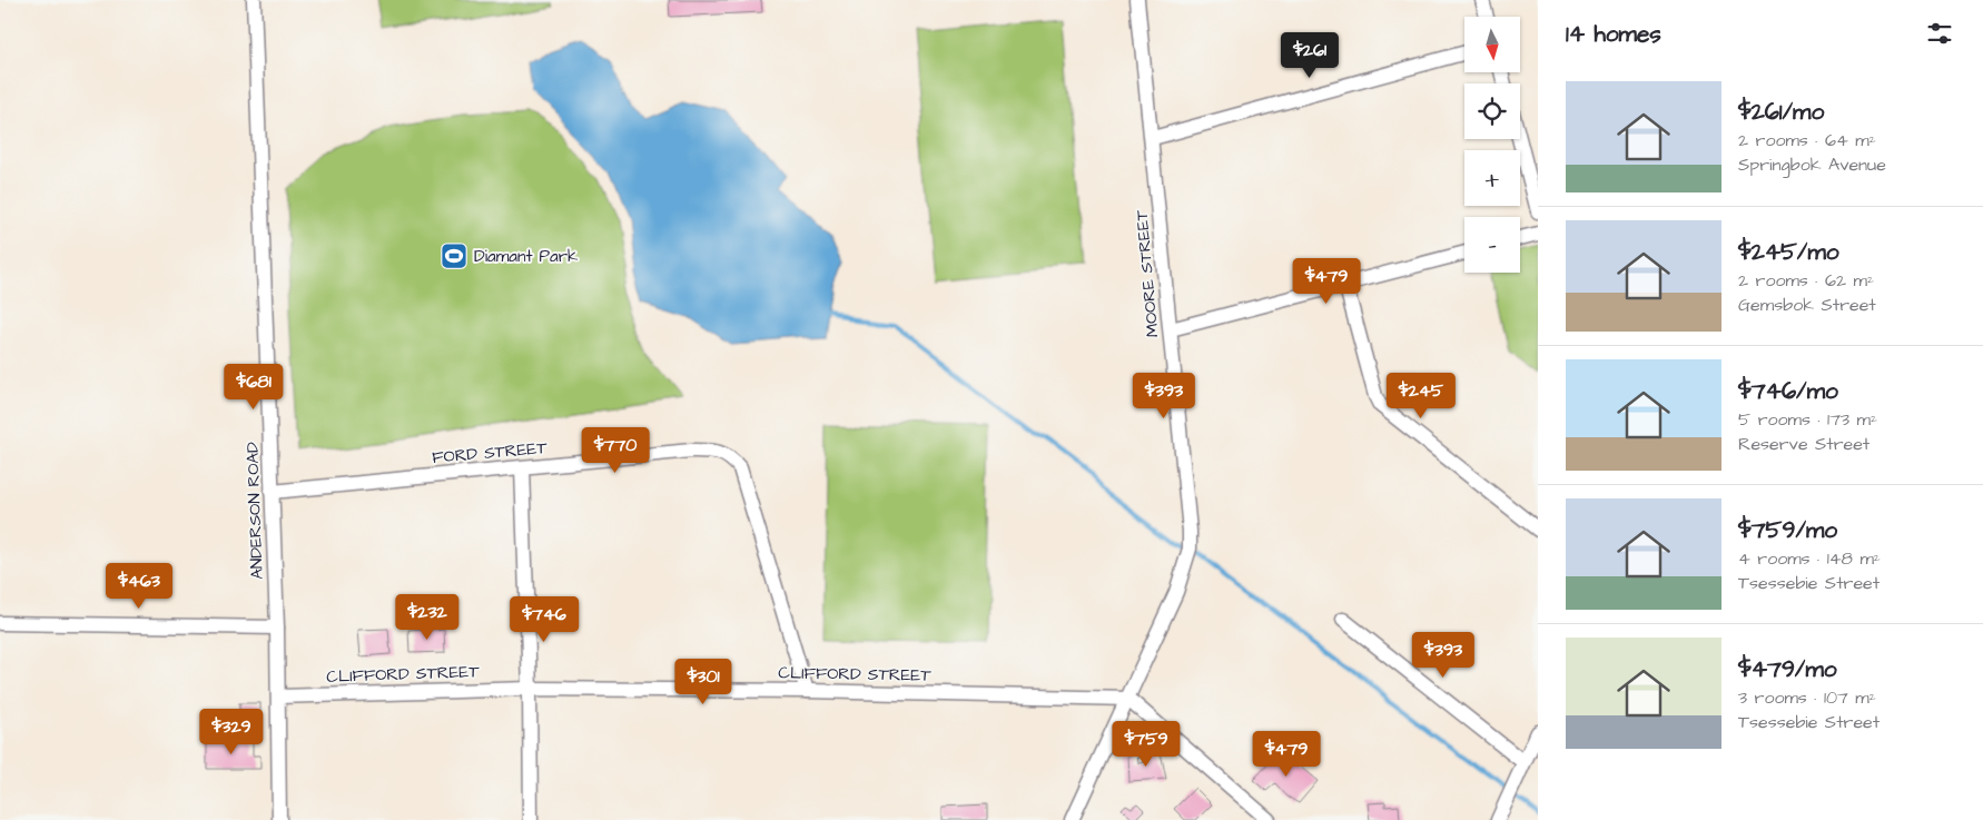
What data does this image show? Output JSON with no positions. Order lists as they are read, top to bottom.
{
  "streets": {
    "street": [
      "MOORE STREET",
      "FORD STREET",
      "ANDERSON ROAD",
      "CLIFFORD STREET"
    ]
  },
  "crossings": [
    ["MOORE STREET", "CLIFFORD STREET"],
    ["FORD STREET", "ANDERSON ROAD"],
    ["FORD STREET", "CLIFFORD STREET"],
    ["ANDERSON ROAD", "CLIFFORD STREET"]
  ],
  "places": {
    "sports": ["Diamant Park"]
  },
  "north": "bottom",
  "page": {
    "heading": "14 homes",
    "map_buttons": ["+", "−"],
    "price": [
      "$261",
      "$479",
      "$681",
      "$393",
      "$245",
      "$770",
      "$463",
      "$232",
      "$746",
      "$393",
      "$301",
      "$329",
      "$759",
      "$479"
    ],
    "list": [
      {
        "name": "$261/mo",
        "note": "2 rooms · 64 m² · Springbok Avenue"
      },
      {
        "name": "$245/mo",
        "note": "2 rooms · 62 m² · Gemsbok Street"
      },
      {
        "name": "$746/mo",
        "note": "5 rooms · 173 m² · Reserve Street"
      },
      {
        "name": "$759/mo",
        "note": "4 rooms · 148 m² · Tsessebie Street"
      },
      {
        "name": "$479/mo",
        "note": "3 rooms · 107 m² · Tsessebie Street"
      }
    ]
  }
}
